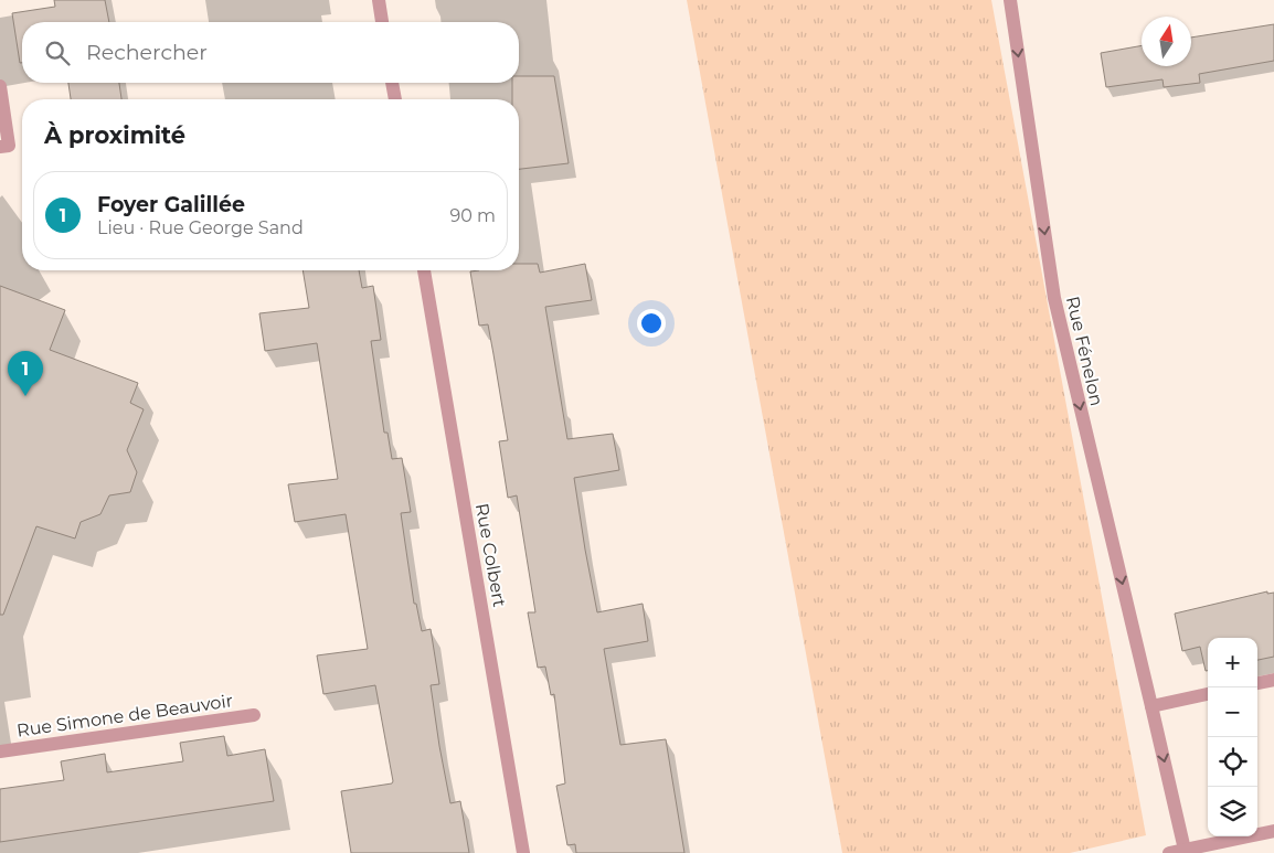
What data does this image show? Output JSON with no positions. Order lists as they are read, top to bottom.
{
  "streets": {
    "street": ["Rue Fénelon", "Rue Colbert", "Rue Simone de Beauvoir"]
  },
  "one_way": ["Rue Fénelon"],
  "north": "top",
  "page": {
    "search": "Rechercher",
    "heading": "À proximité",
    "list": [
      {
        "mark": "1",
        "name": "Foyer Galillée",
        "note": "Lieu · Rue George Sand",
        "value": "90 m"
      }
    ],
    "pins": "1",
    "map_buttons": ["+", "−"]
  }
}
